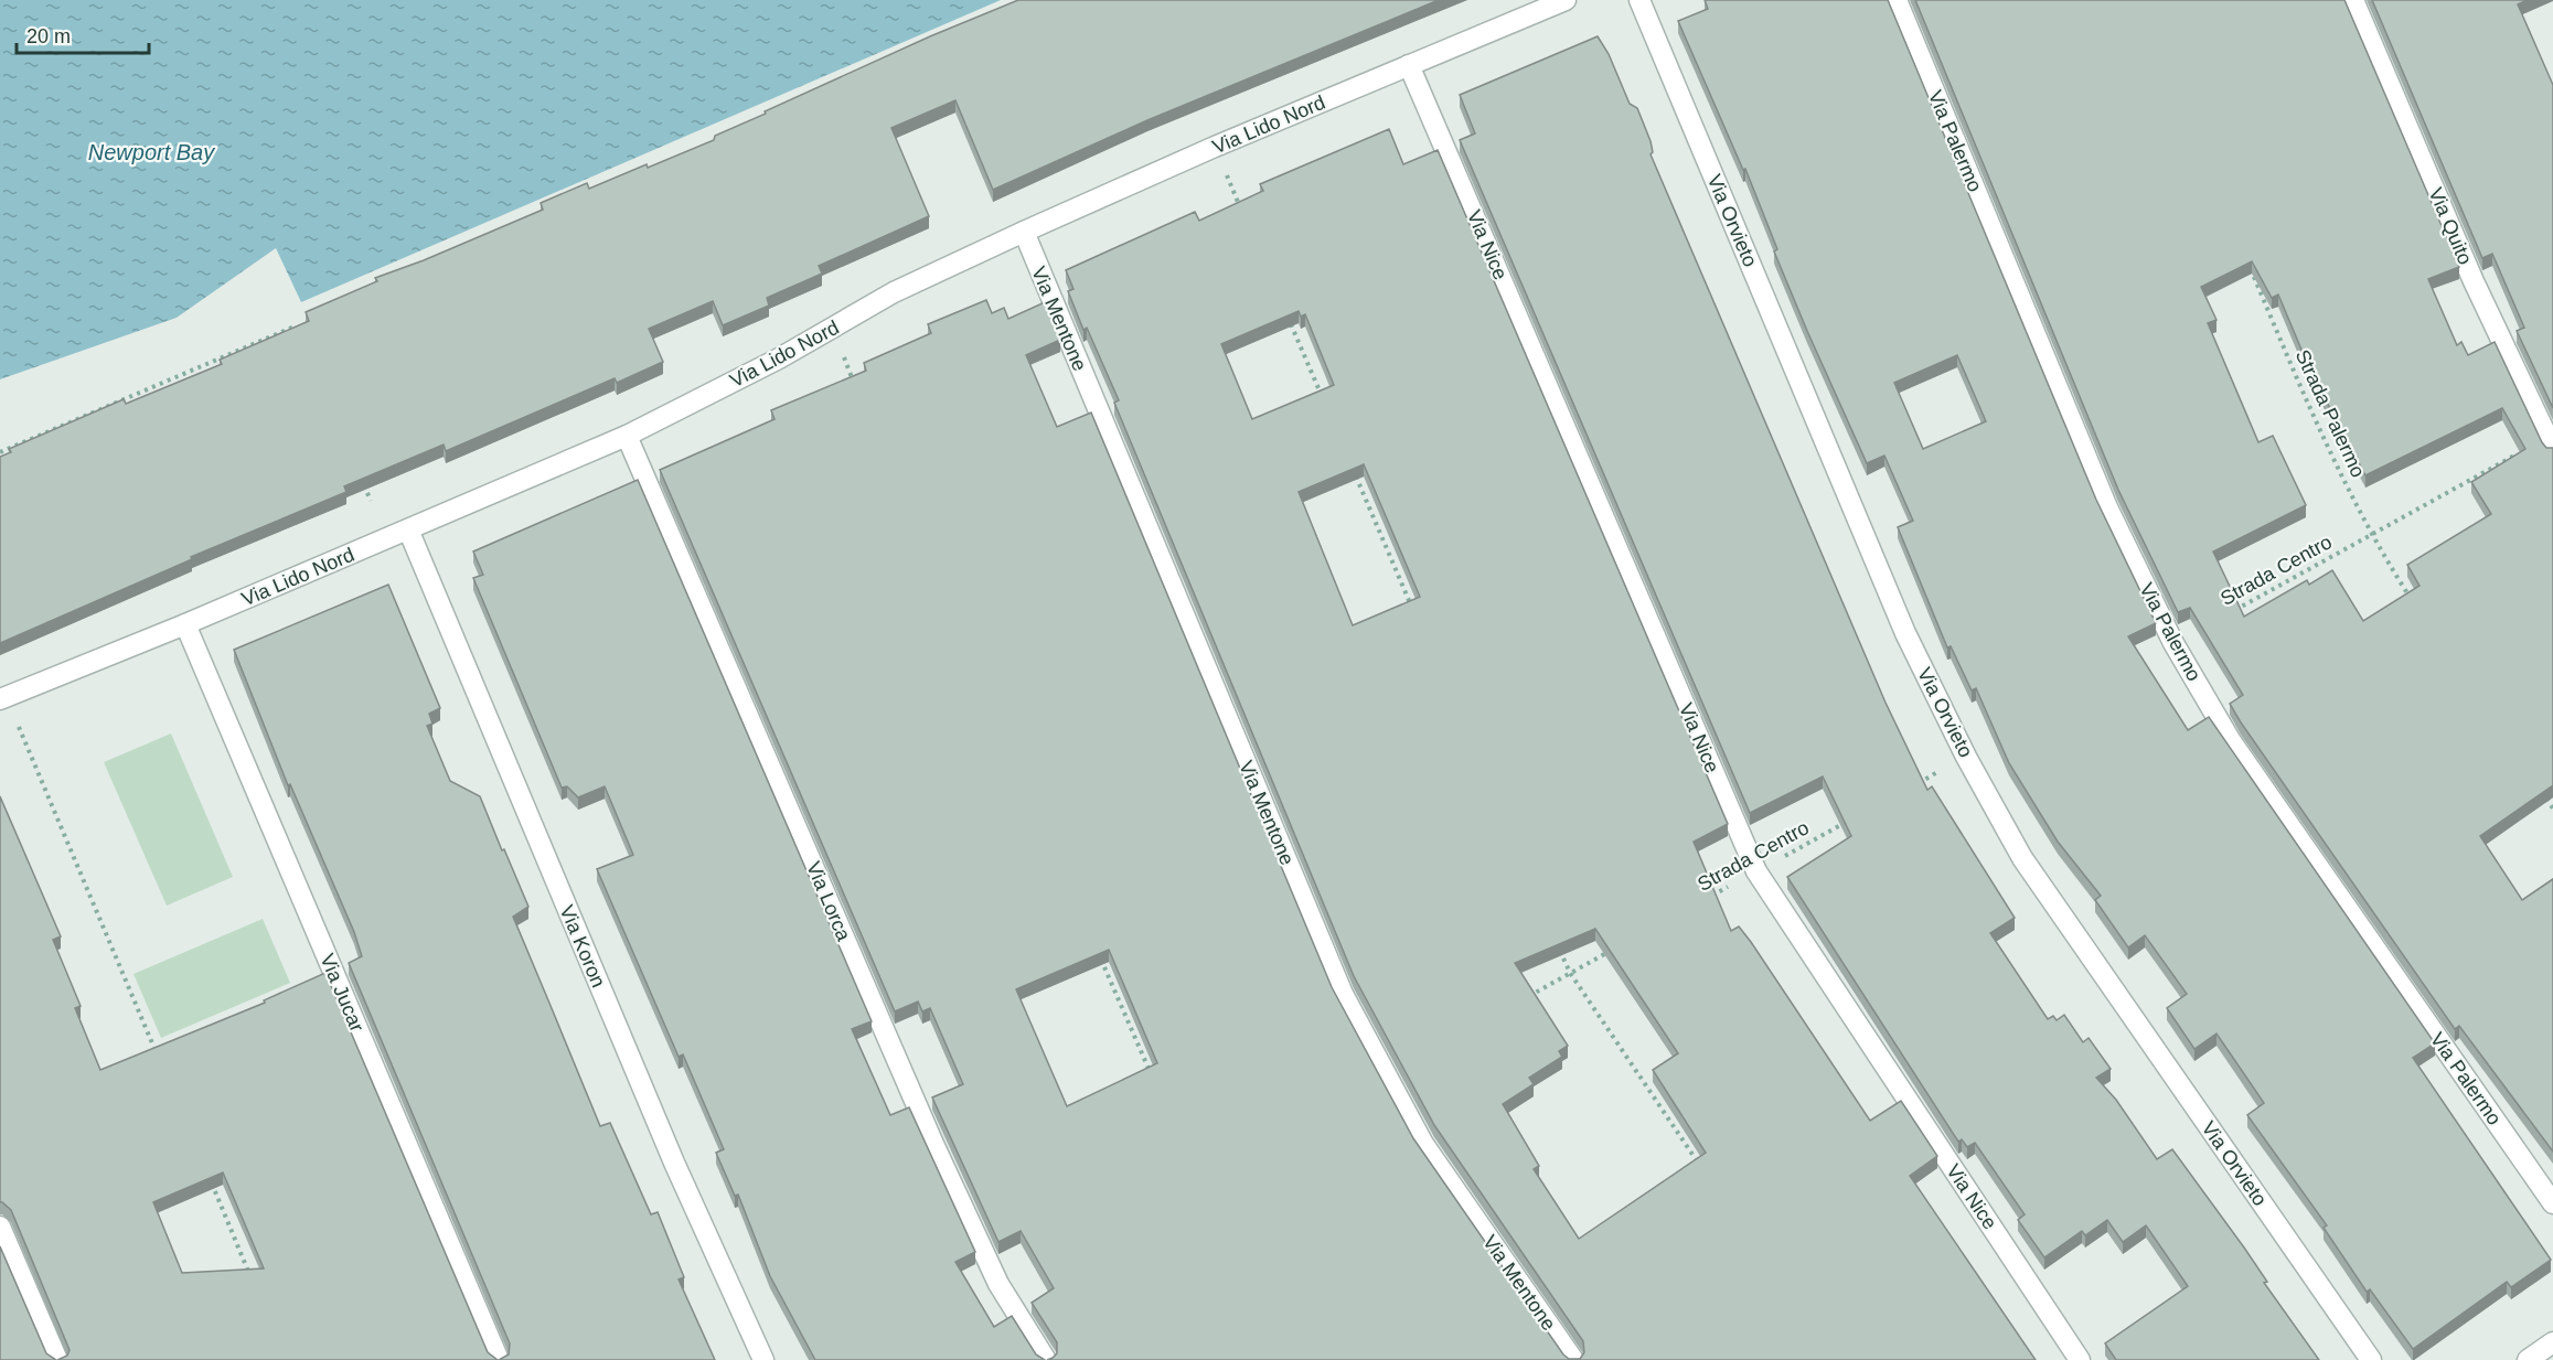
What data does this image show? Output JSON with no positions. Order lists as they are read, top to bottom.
{
  "streets": {
    "street": [
      "Via Lido Nord",
      "Via Palermo",
      "Via Orvieto",
      "Via Quito",
      "Via Nice",
      "Via Mentone",
      "Via Lorca",
      "Via Koron",
      "Via Jucar"
    ],
    "path": ["Strada Palermo", "Strada Centro"]
  },
  "crossings": [
    ["Via Lido Nord", "Via Nice"],
    ["Via Lido Nord", "Via Mentone"],
    ["Via Lido Nord", "Via Lorca"],
    ["Via Lido Nord", "Via Koron"],
    ["Via Lido Nord", "Via Jucar"],
    ["Via Quito", "Strada Centro"],
    ["Via Nice", "Strada Centro"],
    ["Strada Palermo", "Strada Centro"]
  ],
  "water": ["Newport Bay"],
  "scale_bar": "20 m"
}
